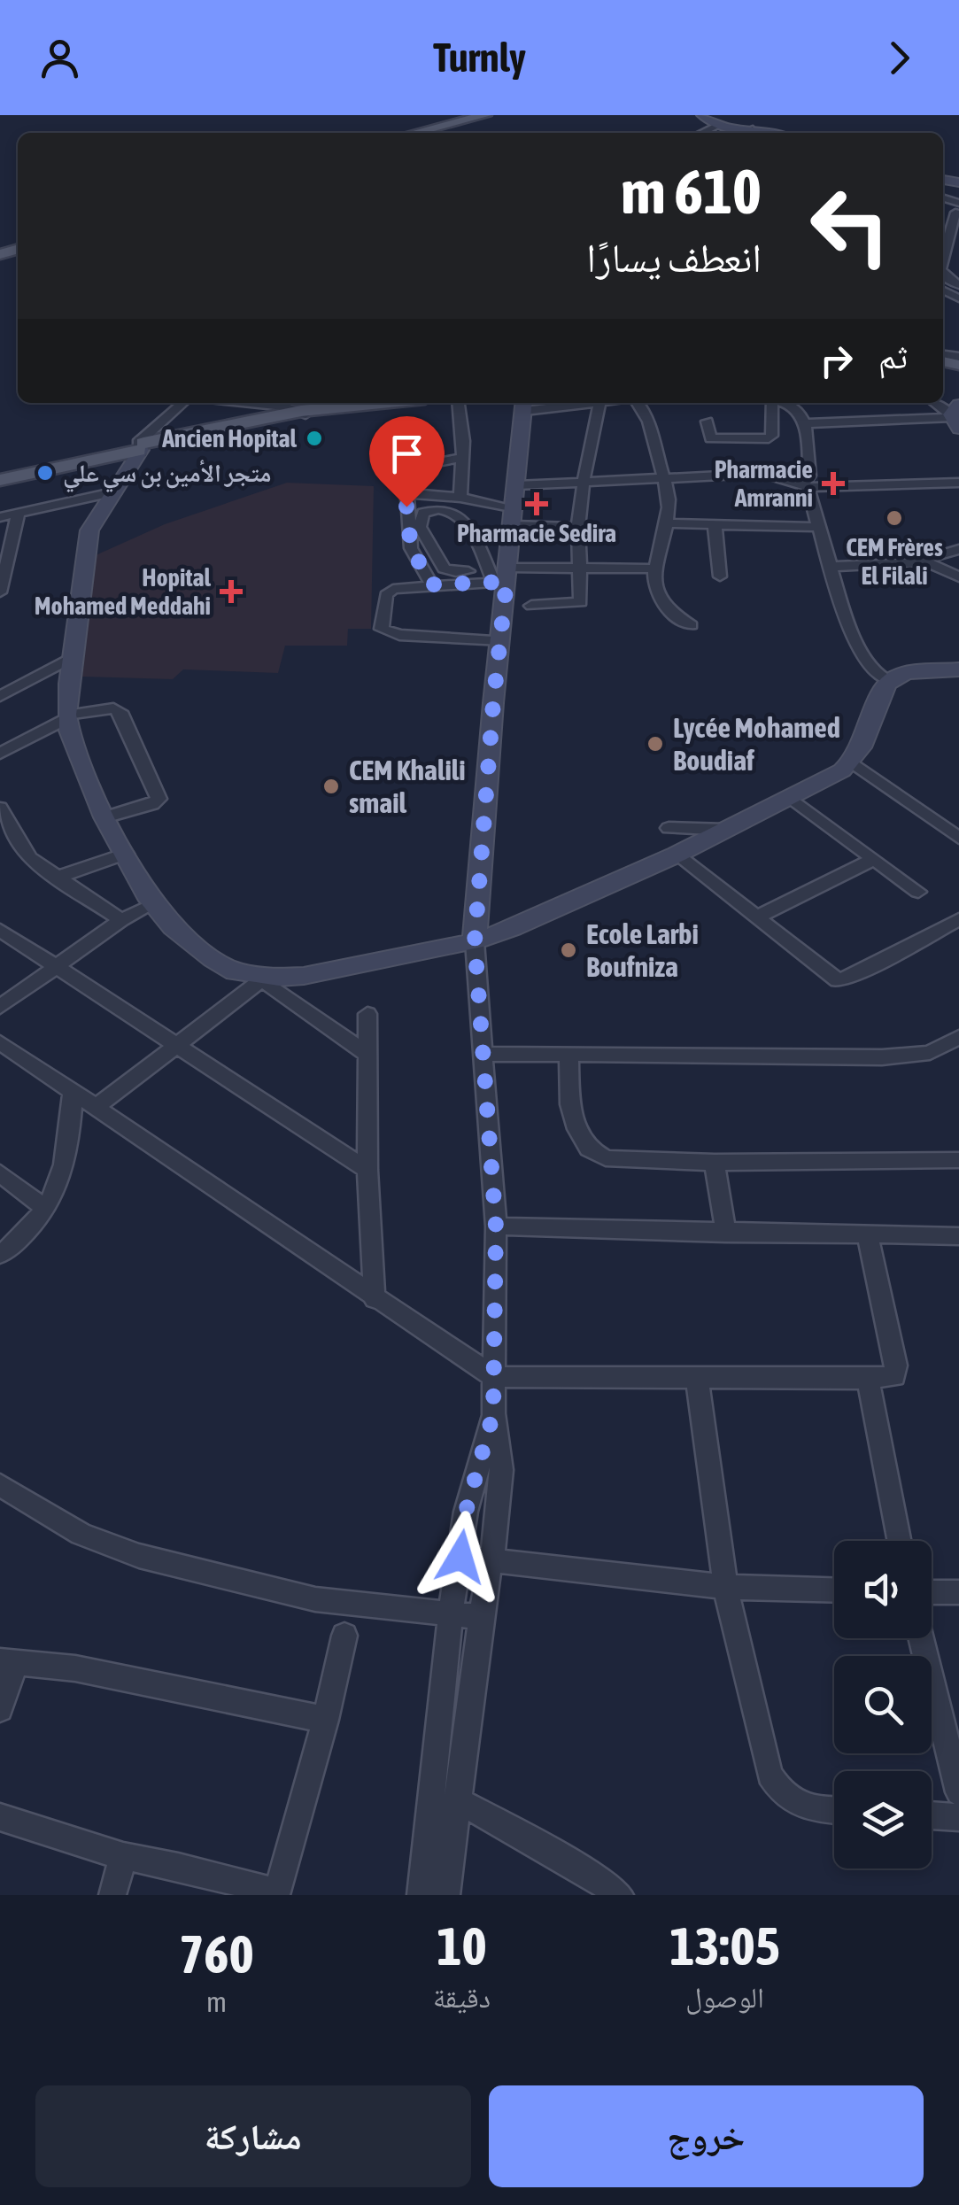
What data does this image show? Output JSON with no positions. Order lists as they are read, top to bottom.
{
  "places": {
    "other": [
      "Ancien Hopital",
      "متجر الأمين بن سي علي",
      "CEM Frères El Filali",
      "Lycée Mohamed Boudiaf",
      "CEM Khalili smail",
      "Ecole Larbi Boufniza"
    ],
    "health": ["Pharmacie Amranni", "Pharmacie Sedira", "Hopital Mohamed Meddahi"]
  },
  "page": {
    "header": "Turnly",
    "turn": ["610 m", "انعطف يسارًا"],
    "then": "ثم",
    "eta": [
      "13:05",
      "الوصول",
      "10",
      "دقيقة",
      "760",
      "m"
    ],
    "buttons": ["خروج", "مشاركة"]
  }
}
